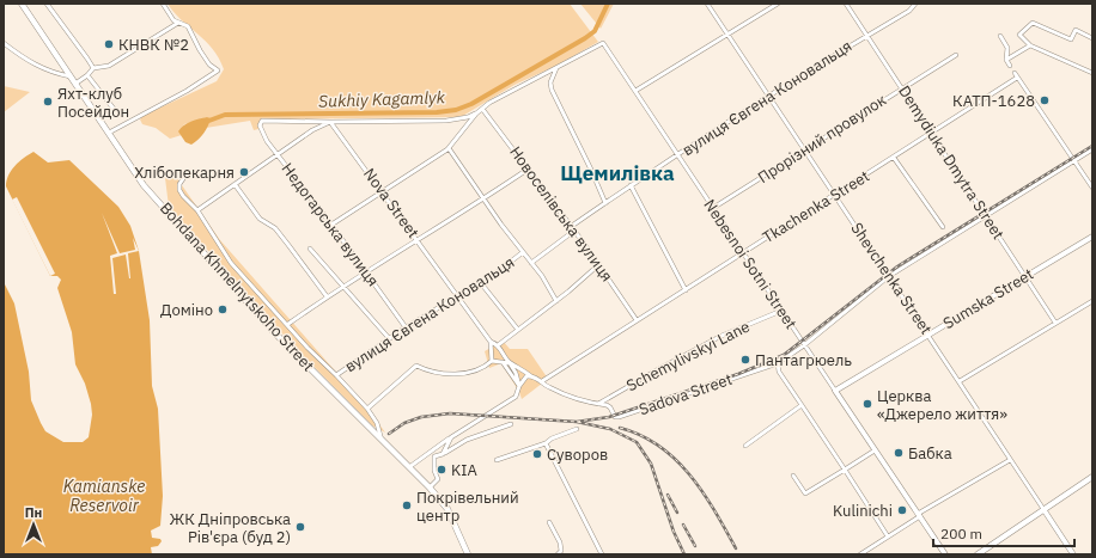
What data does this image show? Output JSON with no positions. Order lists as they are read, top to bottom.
{
  "streets": {
    "main road": ["Bohdana Khmelnytskoho Street"],
    "street": [
      "вулиця Євгена Коновальця",
      "Прорізний провулок",
      "Demydiuka Dmytra Street",
      "Nova Street",
      "Tkachenka Street",
      "Новоселівська вулиця",
      "Недогарська вулиця",
      "Nebesnoi Sotni Street",
      "Shevchenka Street",
      "Sumska Street",
      "Schemylivskyi Lane",
      "Sadova Street"
    ]
  },
  "crossings": [
    ["вулиця Євгена Коновальця", "Demydiuka Dmytra Street"],
    ["вулиця Євгена Коновальця", "Nova Street"],
    ["вулиця Євгена Коновальця", "Новоселівська вулиця"],
    ["вулиця Євгена Коновальця", "Недогарська вулиця"],
    ["вулиця Євгена Коновальця", "Nebesnoi Sotni Street"],
    ["вулиця Євгена Коновальця", "Shevchenka Street"],
    ["Прорізний провулок", "Demydiuka Dmytra Street"],
    ["Прорізний провулок", "Nebesnoi Sotni Street"],
    ["Прорізний провулок", "Shevchenka Street"],
    ["Demydiuka Dmytra Street", "Tkachenka Street"],
    ["Demydiuka Dmytra Street", "Sumska Street"],
    ["Demydiuka Dmytra Street", "Sadova Street"],
    ["Nova Street", "Tkachenka Street"],
    ["Nova Street", "Недогарська вулиця"],
    ["Nova Street", "Schemylivskyi Lane"],
    ["Nova Street", "Sadova Street"],
    ["Tkachenka Street", "Новоселівська вулиця"],
    ["Tkachenka Street", "Nebesnoi Sotni Street"],
    ["Tkachenka Street", "Shevchenka Street"],
    ["Nebesnoi Sotni Street", "Sumska Street"],
    ["Nebesnoi Sotni Street", "Schemylivskyi Lane"],
    ["Nebesnoi Sotni Street", "Sadova Street"],
    ["Shevchenka Street", "Sumska Street"],
    ["Shevchenka Street", "Sadova Street"]
  ],
  "districts": ["Щемилівка"],
  "water": ["Sukhiy Kagamlyk", "Kamianske Reservoir"],
  "places": [
    "КНВК №2",
    "КАТП-1628",
    "Яхт-клуб Посейдон",
    "Хлібопекарня",
    "Доміно",
    "Пантагрюель",
    "Церква «Джерело життя»",
    "Бабка",
    "Суворов",
    "KIA",
    "Покрівельний центр",
    "Kulinichi",
    "ЖК Дніпровська Рів'єра (буд 2)"
  ],
  "scale_bar": "200 m",
  "north": "top"
}
